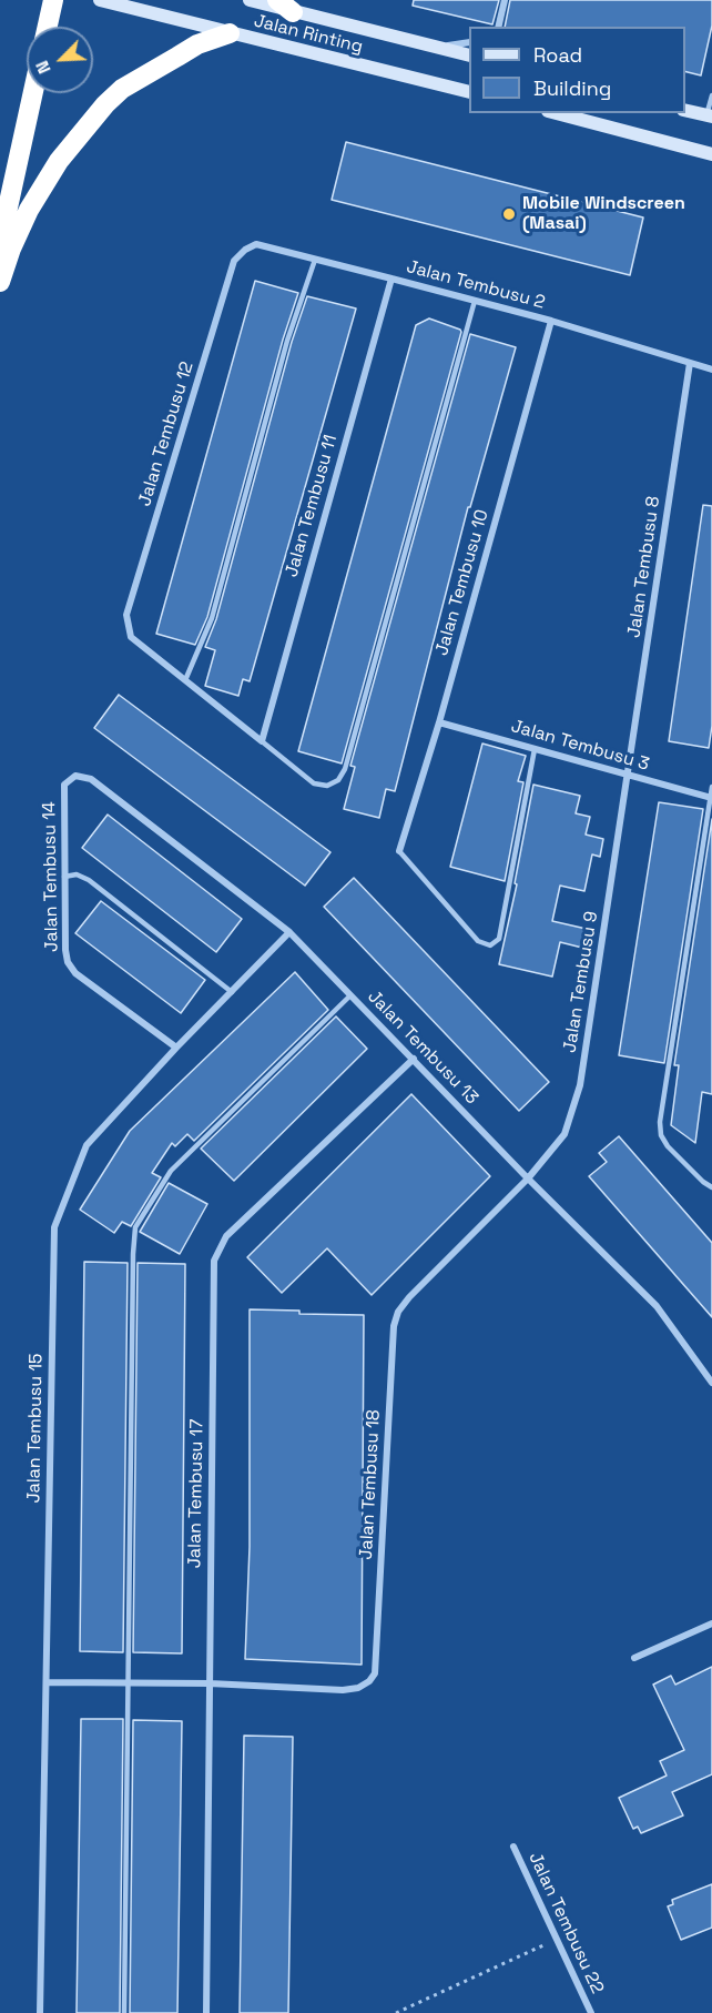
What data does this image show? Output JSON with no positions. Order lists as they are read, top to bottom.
{
  "streets": {
    "main road": ["Jalan Rinting"],
    "street": [
      "Jalan Tembusu 2",
      "Jalan Tembusu 12",
      "Jalan Tembusu 11",
      "Jalan Tembusu 8",
      "Jalan Tembusu 10",
      "Jalan Tembusu 3",
      "Jalan Tembusu 14",
      "Jalan Tembusu 9",
      "Jalan Tembusu 13",
      "Jalan Tembusu 15",
      "Jalan Tembusu 18",
      "Jalan Tembusu 17",
      "Jalan Tembusu 22"
    ]
  },
  "crossings": [
    ["Jalan Tembusu 2", "Jalan Tembusu 12"],
    ["Jalan Tembusu 2", "Jalan Tembusu 11"],
    ["Jalan Tembusu 2", "Jalan Tembusu 8"],
    ["Jalan Tembusu 2", "Jalan Tembusu 10"],
    ["Jalan Tembusu 8", "Jalan Tembusu 3"],
    ["Jalan Tembusu 8", "Jalan Tembusu 9"],
    ["Jalan Tembusu 10", "Jalan Tembusu 3"],
    ["Jalan Tembusu 3", "Jalan Tembusu 9"],
    ["Jalan Tembusu 14", "Jalan Tembusu 13"],
    ["Jalan Tembusu 14", "Jalan Tembusu 15"],
    ["Jalan Tembusu 9", "Jalan Tembusu 13"],
    ["Jalan Tembusu 9", "Jalan Tembusu 18"],
    ["Jalan Tembusu 13", "Jalan Tembusu 15"],
    ["Jalan Tembusu 13", "Jalan Tembusu 18"],
    ["Jalan Tembusu 13", "Jalan Tembusu 17"],
    ["Jalan Tembusu 15", "Jalan Tembusu 18"],
    ["Jalan Tembusu 18", "Jalan Tembusu 17"]
  ],
  "places": ["Mobile Windscreen (Masai)"],
  "legend": ["Road", "Building"],
  "north": "bottom left"
}
